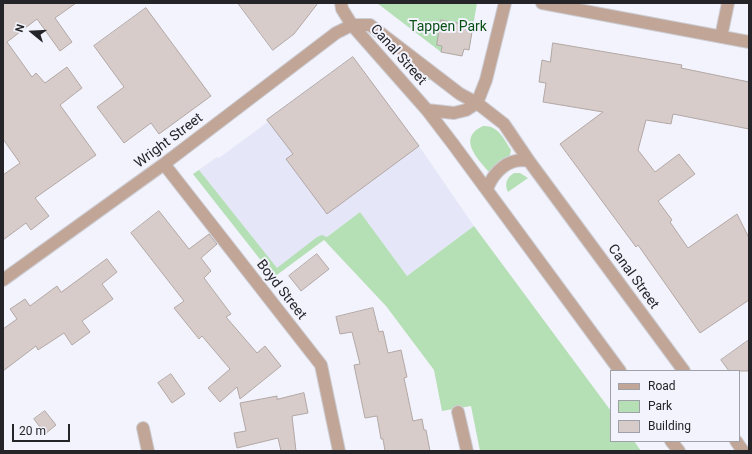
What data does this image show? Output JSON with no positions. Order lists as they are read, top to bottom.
{
  "streets": {
    "street": ["Canal Street", "Wright Street", "Boyd Street"]
  },
  "crossings": [
    ["Canal Street", "Wright Street"],
    ["Wright Street", "Boyd Street"]
  ],
  "parks": ["Tappen Park"],
  "legend": ["Road", "Park", "Building"],
  "scale_bar": "20 m",
  "north": "left"
}
